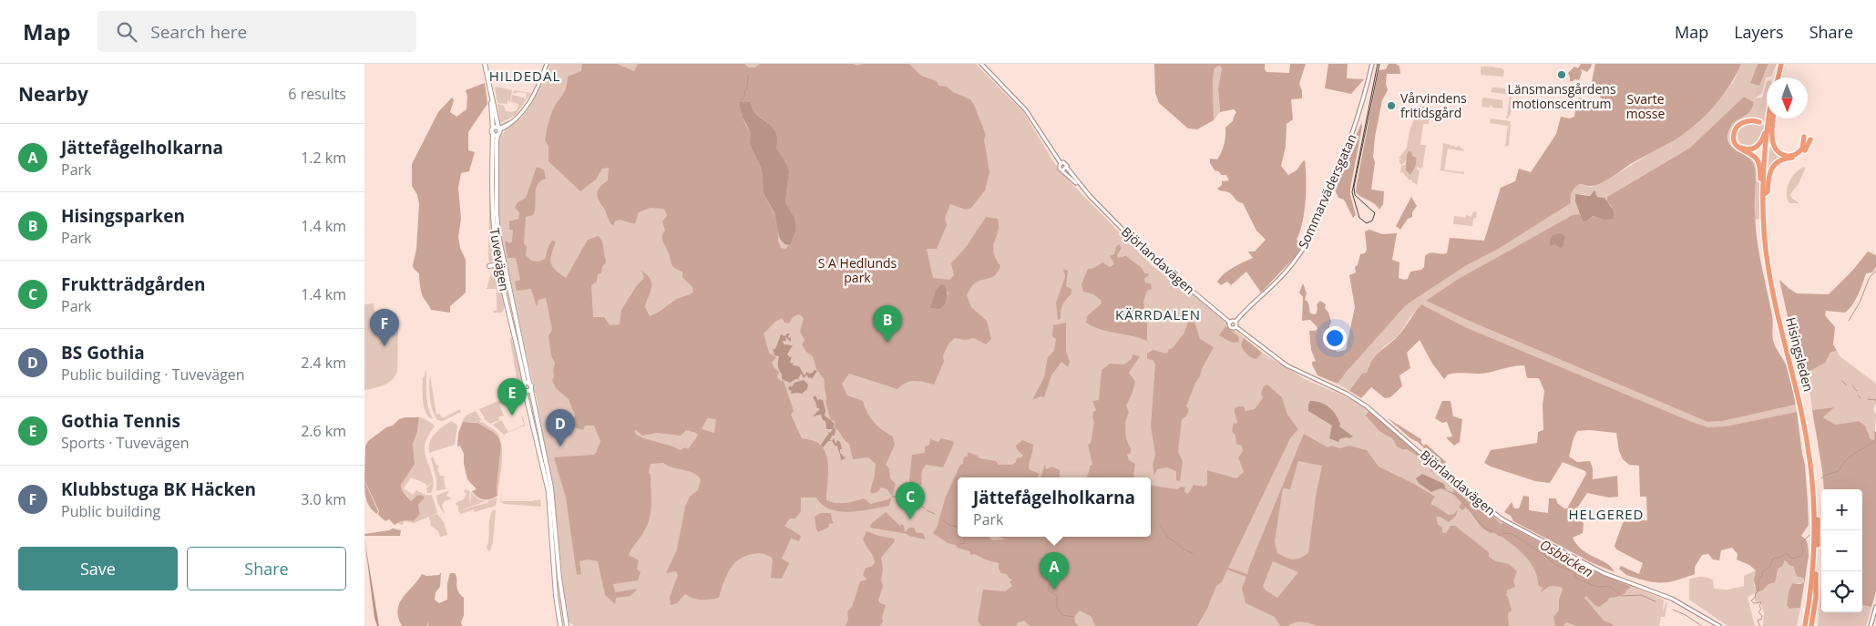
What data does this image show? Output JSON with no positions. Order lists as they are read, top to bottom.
{
  "streets": {
    "highway": ["Hisingsleden"],
    "main road": ["Tuvevägen"],
    "street": ["Sommarvädersgatan", "Björlandavägen"]
  },
  "districts": ["HILDEDAL", "KÄRRDALEN", "HELGERED"],
  "water": ["Osbäcken"],
  "parks": ["Svarte mosse", "S A Hedlunds park"],
  "places": ["Länsmansgårdens motionscentrum", "Vårvindens fritidsgård"],
  "north": "bottom",
  "page": {
    "header": "Map",
    "search": "Search here",
    "nav": ["Map", "Layers", "Share"],
    "heading": ["Nearby", "6 results"],
    "list": [
      {
        "mark": "A",
        "name": "Jättefågelholkarna",
        "note": "Park",
        "value": "1.2 km"
      },
      {
        "mark": "B",
        "name": "Hisingsparken",
        "note": "Park",
        "value": "1.4 km"
      },
      {
        "mark": "C",
        "name": "Fruktträdgården",
        "note": "Park",
        "value": "1.4 km"
      },
      {
        "mark": "D",
        "name": "BS Gothia",
        "note": "Public building · Tuvevägen",
        "value": "2.4 km"
      },
      {
        "mark": "E",
        "name": "Gothia Tennis",
        "note": "Sports · Tuvevägen",
        "value": "2.6 km"
      },
      {
        "mark": "F",
        "name": "Klubbstuga BK Häcken",
        "note": "Public building",
        "value": "3.0 km"
      }
    ],
    "pins": [
      "B",
      "F",
      "E",
      "D",
      "C",
      "A"
    ],
    "popup": ["Jättefågelholkarna", "Park"],
    "map_buttons": ["+", "−"],
    "buttons": ["Save", "Share"]
  }
}
